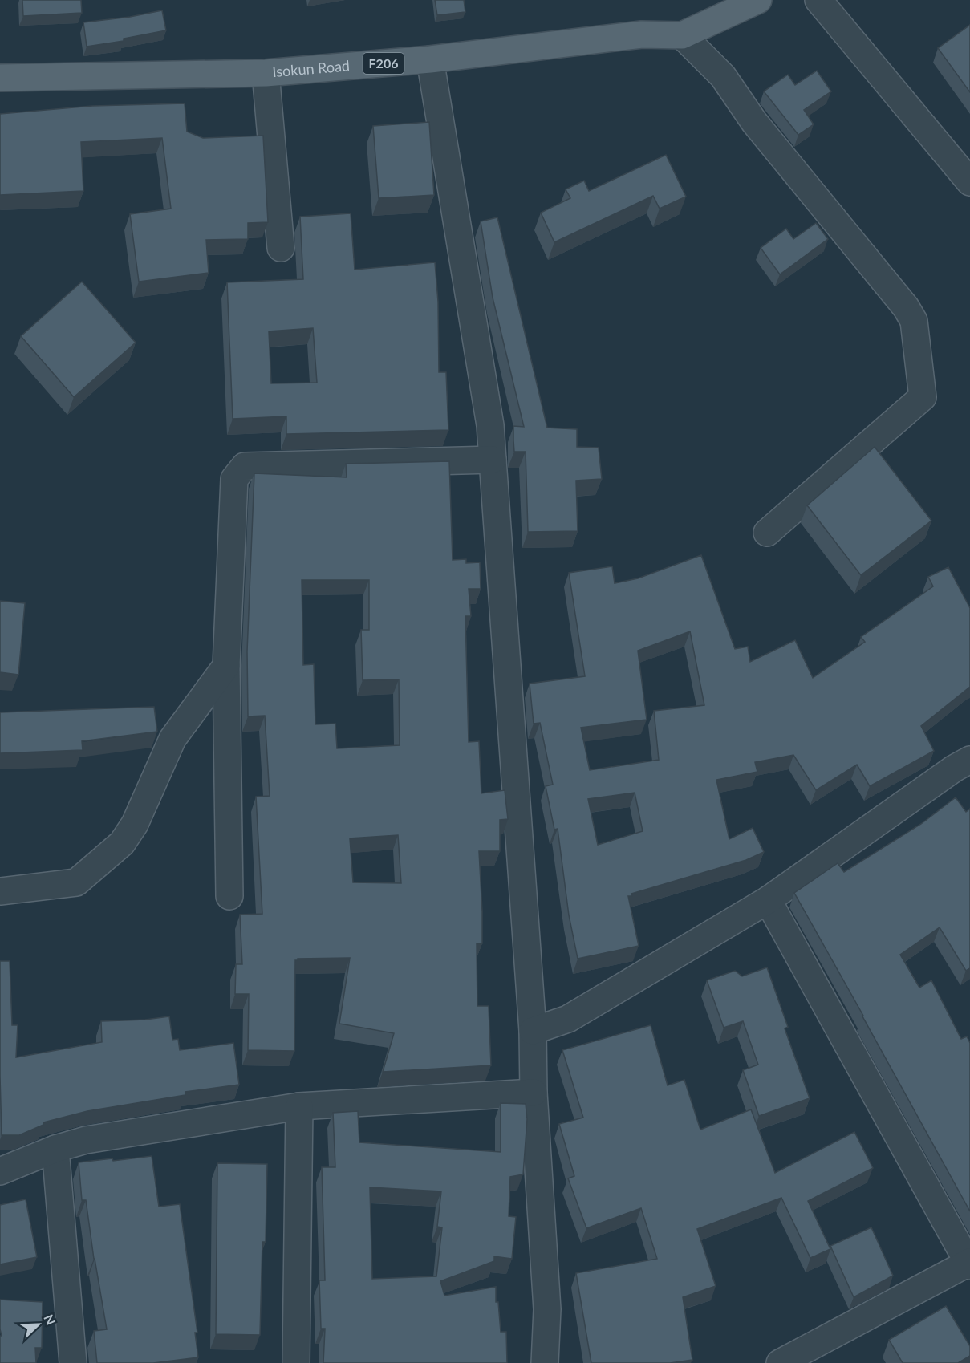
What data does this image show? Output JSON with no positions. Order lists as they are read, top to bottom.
{
  "streets": {
    "main road": ["F206", "Isokun Road"]
  },
  "north": "top right"
}
